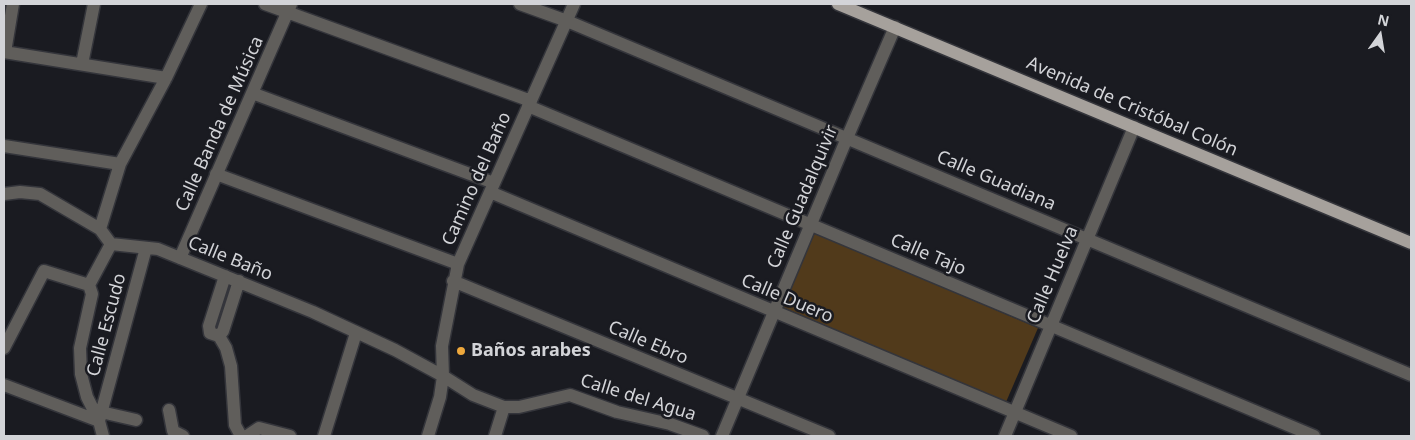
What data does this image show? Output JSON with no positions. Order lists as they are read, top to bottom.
{
  "streets": {
    "main road": ["Avenida de Cristóbal Colón"],
    "street": [
      "Calle Banda de Música",
      "Camino del Baño",
      "Calle Guadiana",
      "Calle Guadalquivir",
      "Calle Tajo",
      "Calle Baño",
      "Calle Huelva",
      "Calle Duero",
      "Calle Escudo",
      "Calle Ebro",
      "Calle del Agua"
    ]
  },
  "crossings": [
    ["Avenida de Cristóbal Colón", "Calle Guadalquivir"],
    ["Avenida de Cristóbal Colón", "Calle Huelva"],
    ["Calle Banda de Música", "Calle Tajo"],
    ["Calle Banda de Música", "Calle Baño"],
    ["Calle Banda de Música", "Calle Duero"],
    ["Camino del Baño", "Calle Guadiana"],
    ["Camino del Baño", "Calle Tajo"],
    ["Camino del Baño", "Calle Baño"],
    ["Camino del Baño", "Calle Duero"],
    ["Camino del Baño", "Calle Ebro"],
    ["Camino del Baño", "Calle del Agua"],
    ["Calle Guadiana", "Calle Guadalquivir"],
    ["Calle Guadiana", "Calle Huelva"],
    ["Calle Guadalquivir", "Calle Tajo"],
    ["Calle Guadalquivir", "Calle Duero"],
    ["Calle Guadalquivir", "Calle Ebro"],
    ["Calle Tajo", "Calle Huelva"],
    ["Calle Baño", "Calle Escudo"],
    ["Calle Baño", "Calle del Agua"],
    ["Calle Huelva", "Calle Duero"]
  ],
  "places": ["Baños arabes"],
  "north": "top"
}
